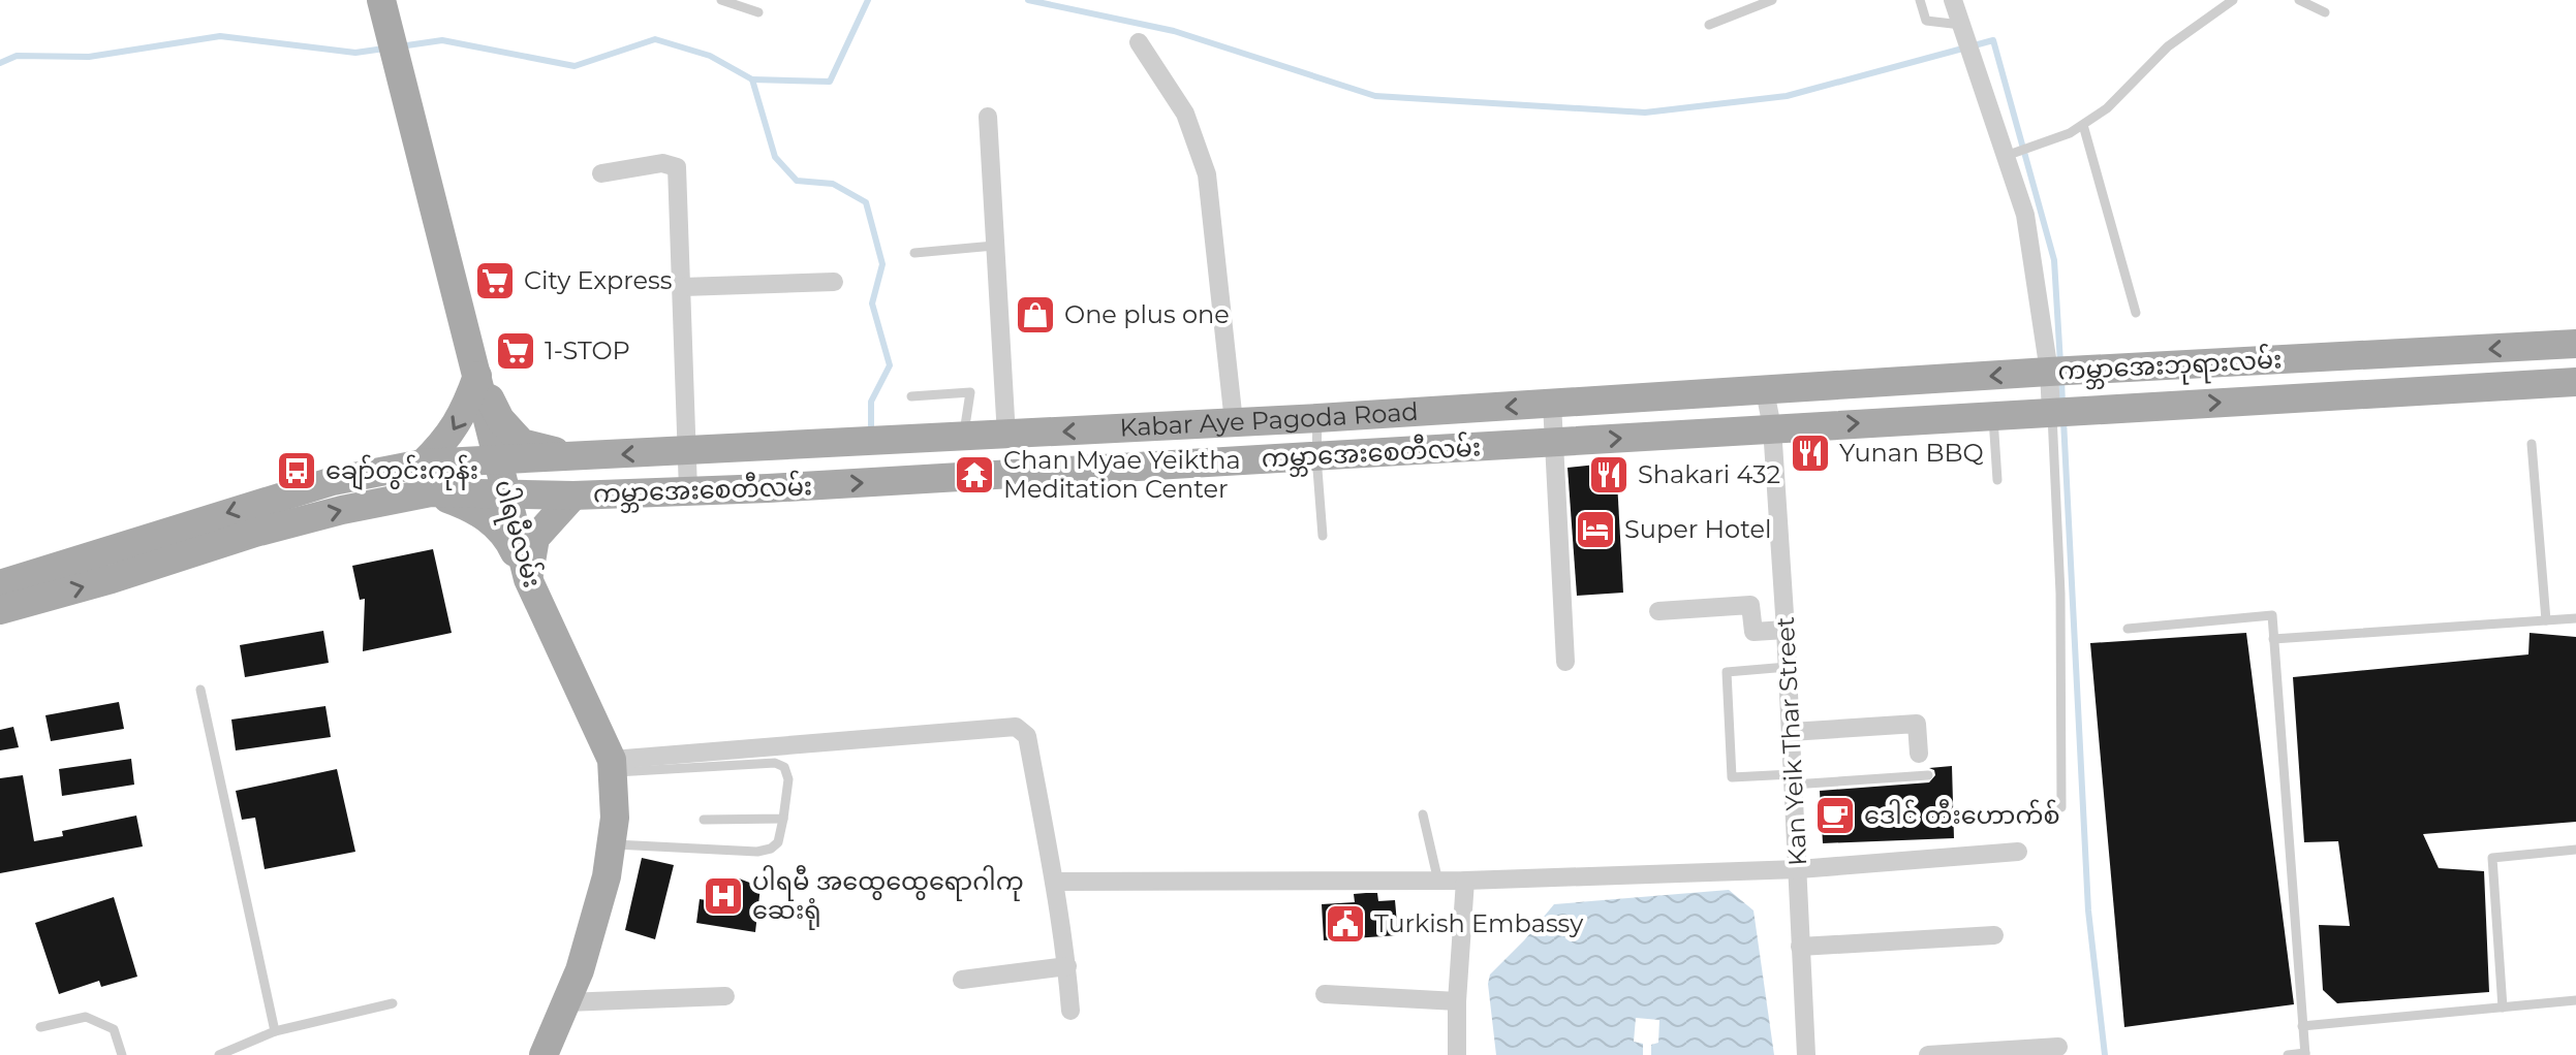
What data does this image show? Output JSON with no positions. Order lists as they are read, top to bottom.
{
  "streets": {
    "main road": [
      "ကမ္ဘာအေးဘုရားလမ်း",
      "Kabar Aye Pagoda Road",
      "ကမ္ဘာအေးစေတီလမ်း",
      "ပါရမီလမ်း"
    ],
    "street": ["Kan Yeik Thar Street"]
  },
  "crossings": [
    ["ကမ္ဘာအေးဘုရားလမ်း", "Kabar Aye Pagoda Road"],
    ["ကမ္ဘာအေးဘုရားလမ်း", "ကမ္ဘာအေးစေတီလမ်း"],
    ["ကမ္ဘာအေးဘုရားလမ်း", "Kan Yeik Thar Street"],
    ["Kabar Aye Pagoda Road", "ကမ္ဘာအေးစေတီလမ်း"],
    ["Kabar Aye Pagoda Road", "Kan Yeik Thar Street"],
    ["ကမ္ဘာအေးစေတီလမ်း", "Kan Yeik Thar Street"]
  ],
  "one_way": ["Kabar Aye Pagoda Road", "ကမ္ဘာအေးစေတီလမ်း"],
  "places": {
    "supermarket": ["City Express", "1-STOP"],
    "shop": ["One plus one"],
    "restaurant": ["Yunan BBQ", "Shakari 432"],
    "bus stop": ["ချော်တွင်းကုန်း"],
    "temple": ["Chan Myae Yeiktha Meditation Center"],
    "hotel": ["Super Hotel"],
    "cafe": ["ဒေါင် တီးဟောက်စ်"],
    "hospital": ["ပါရမီ အထွေထွေရောဂါကု ဆေးရုံ"],
    "public building": ["Turkish Embassy"]
  }
}
